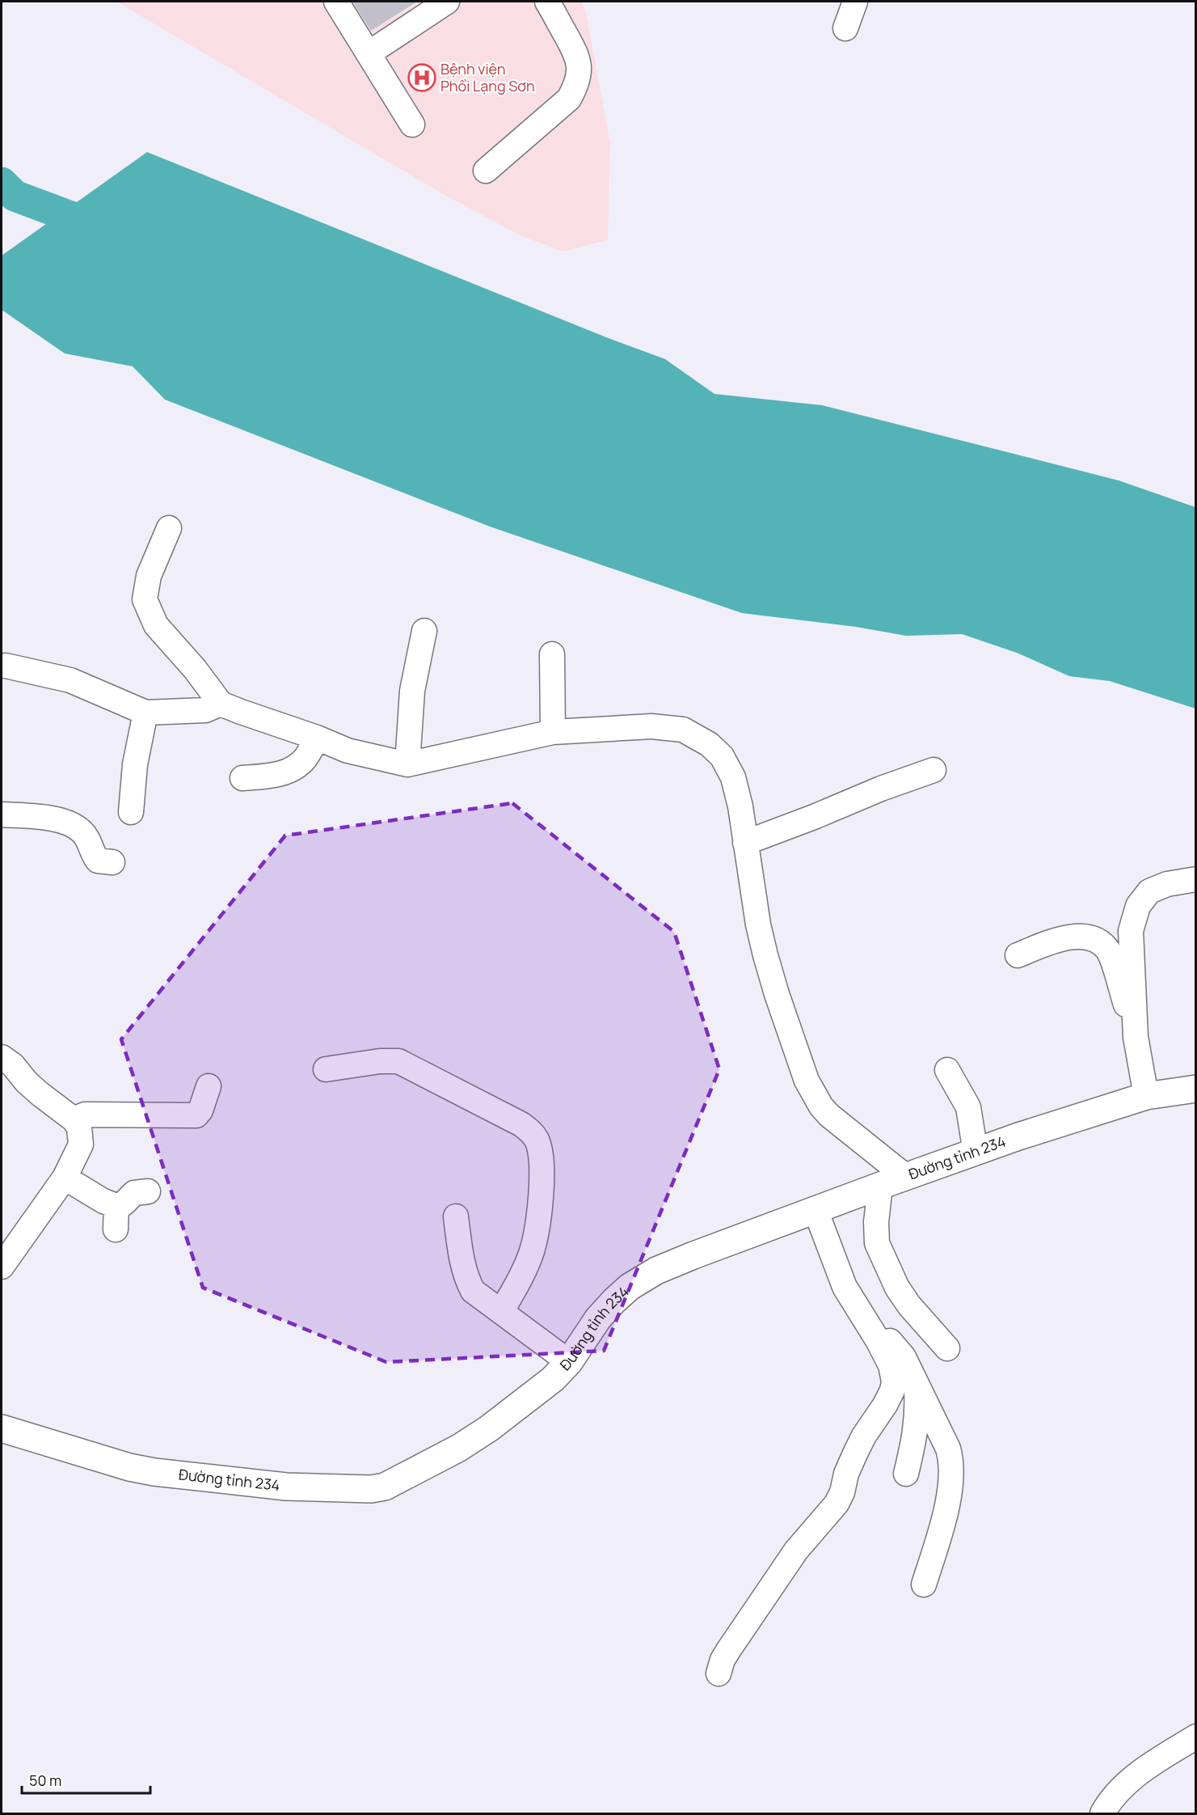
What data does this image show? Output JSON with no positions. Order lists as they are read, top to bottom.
{
  "streets": {
    "main road": ["Đường tỉnh 234"]
  },
  "places": {
    "hospital": ["Bệnh viện Phổi Lạng Sơn"]
  },
  "scale_bar": "50 m"
}
